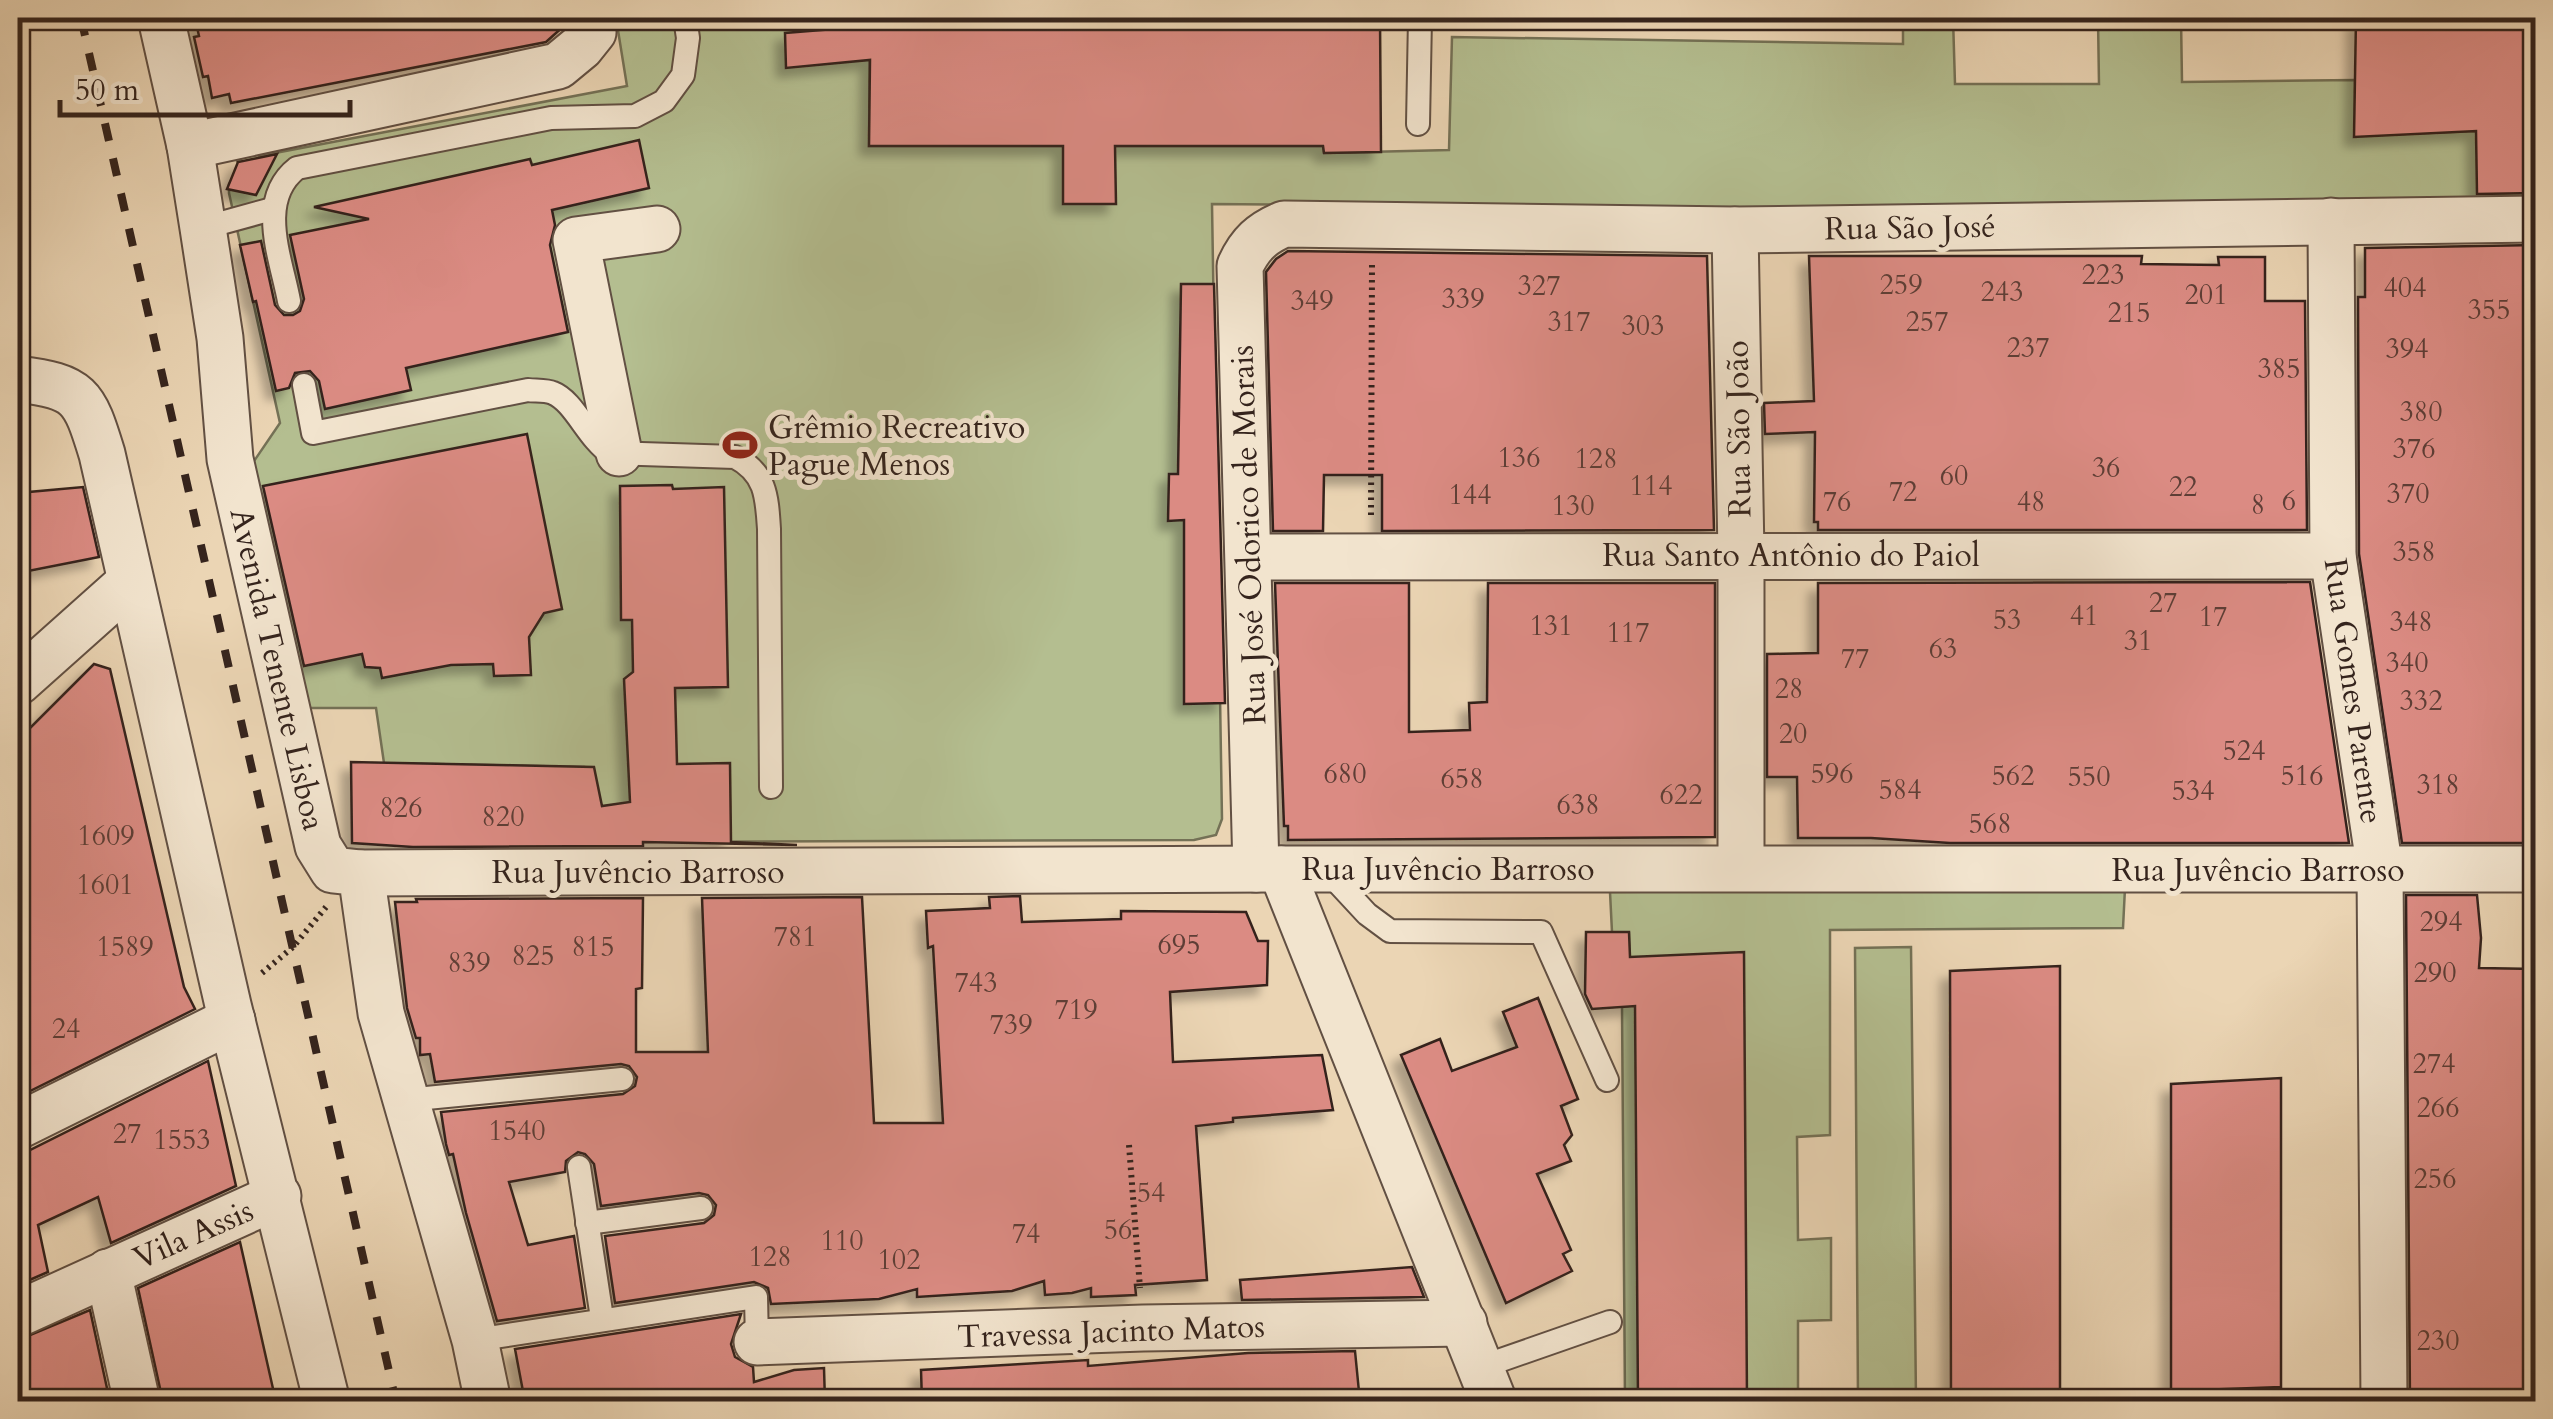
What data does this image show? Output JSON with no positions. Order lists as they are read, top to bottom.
{
  "streets": {
    "street": [
      "Rua São José",
      "Rua São João",
      "Rua José Odorico de Morais",
      "Rua Santo Antônio do Paiol",
      "Avenida Tenente Lisboa",
      "Rua Gomes Parente",
      "Rua Juvêncio Barroso",
      "Vila Assis",
      "Travessa Jacinto Matos"
    ]
  },
  "crossings": [
    ["Rua São José", "Rua São João"],
    ["Rua São José", "Rua José Odorico de Morais"],
    ["Rua São José", "Rua Gomes Parente"],
    ["Rua São João", "Rua Santo Antônio do Paiol"],
    ["Rua São João", "Rua Juvêncio Barroso"],
    ["Rua José Odorico de Morais", "Rua Santo Antônio do Paiol"],
    ["Rua José Odorico de Morais", "Rua Juvêncio Barroso"],
    ["Rua José Odorico de Morais", "Travessa Jacinto Matos"],
    ["Rua Santo Antônio do Paiol", "Rua Gomes Parente"],
    ["Avenida Tenente Lisboa", "Rua Juvêncio Barroso"],
    ["Rua Gomes Parente", "Rua Juvêncio Barroso"]
  ],
  "places": {
    "sports": ["Grêmio Recreativo Pague Menos"]
  },
  "house_numbers": [
    "223",
    "259",
    "327",
    "404",
    "243",
    "201",
    "339",
    "349",
    "355",
    "215",
    "317",
    "257",
    "303",
    "237",
    "394",
    "385",
    "380",
    "376",
    "136",
    "128",
    "36",
    "60",
    "114",
    "22",
    "72",
    "370",
    "144",
    "6",
    "76",
    "48",
    "8",
    "130",
    "358",
    "27",
    "41",
    "17",
    "53",
    "348",
    "131",
    "117",
    "31",
    "63",
    "77",
    "340",
    "28",
    "332",
    "20",
    "524",
    "680",
    "596",
    "562",
    "516",
    "550",
    "658",
    "318",
    "584",
    "534",
    "622",
    "638",
    "826",
    "820",
    "568",
    "1609",
    "1601",
    "294",
    "781",
    "695",
    "1589",
    "815",
    "825",
    "839",
    "290",
    "743",
    "719",
    "739",
    "24",
    "274",
    "266",
    "1540",
    "27",
    "1553",
    "256",
    "54",
    "56",
    "74",
    "110",
    "128",
    "102",
    "230"
  ],
  "scale_bar": "50 m"
}
